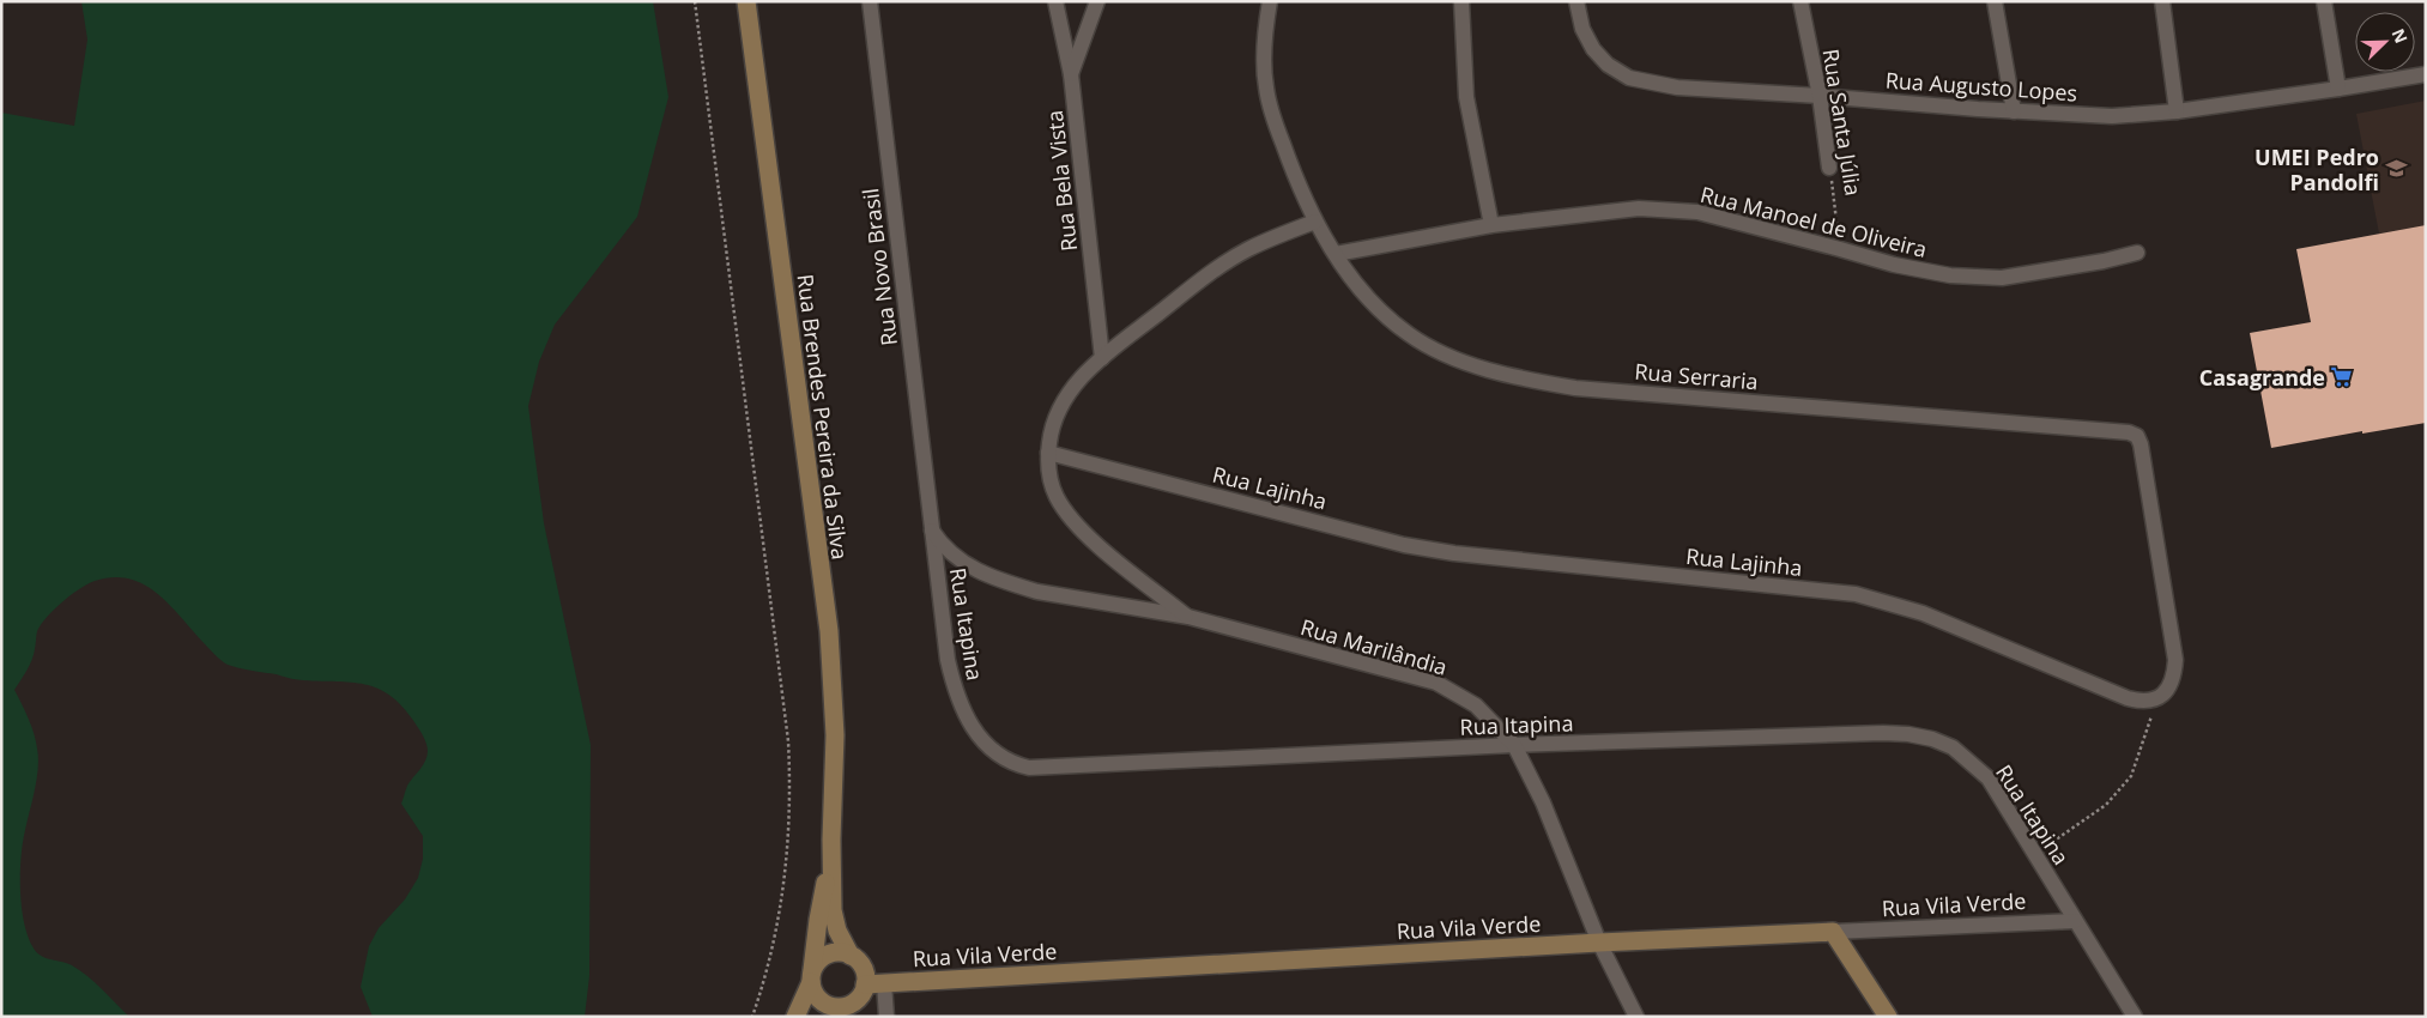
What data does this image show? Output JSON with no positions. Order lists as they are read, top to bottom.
{
  "streets": {
    "main road": ["Rua Brendes Pereira da Silva", "Rua Vila Verde"],
    "street": [
      "Rua Augusto Lopes",
      "Rua Santa Júlia",
      "Rua Bela Vista",
      "Rua Manoel de Oliveira",
      "Rua Novo Brasil",
      "Rua Serraria",
      "Rua Lajinha",
      "Rua Itapina",
      "Rua Marilândia"
    ]
  },
  "crossings": [
    ["Rua Augusto Lopes", "Rua Santa Júlia"],
    ["Rua Santa Júlia", "Rua Manoel de Oliveira"],
    ["Rua Manoel de Oliveira", "Rua Serraria"],
    ["Rua Novo Brasil", "Rua Itapina"],
    ["Rua Novo Brasil", "Rua Marilândia"],
    ["Rua Serraria", "Rua Lajinha"],
    ["Rua Brendes Pereira da Silva", "Rua Vila Verde"],
    ["Rua Itapina", "Rua Marilândia"],
    ["Rua Itapina", "Rua Vila Verde"],
    ["Rua Marilândia", "Rua Vila Verde"]
  ],
  "places": {
    "school or university": ["UMEI Pedro Pandolfi"],
    "supermarket": ["Casagrande"]
  },
  "north": "top right"
}
